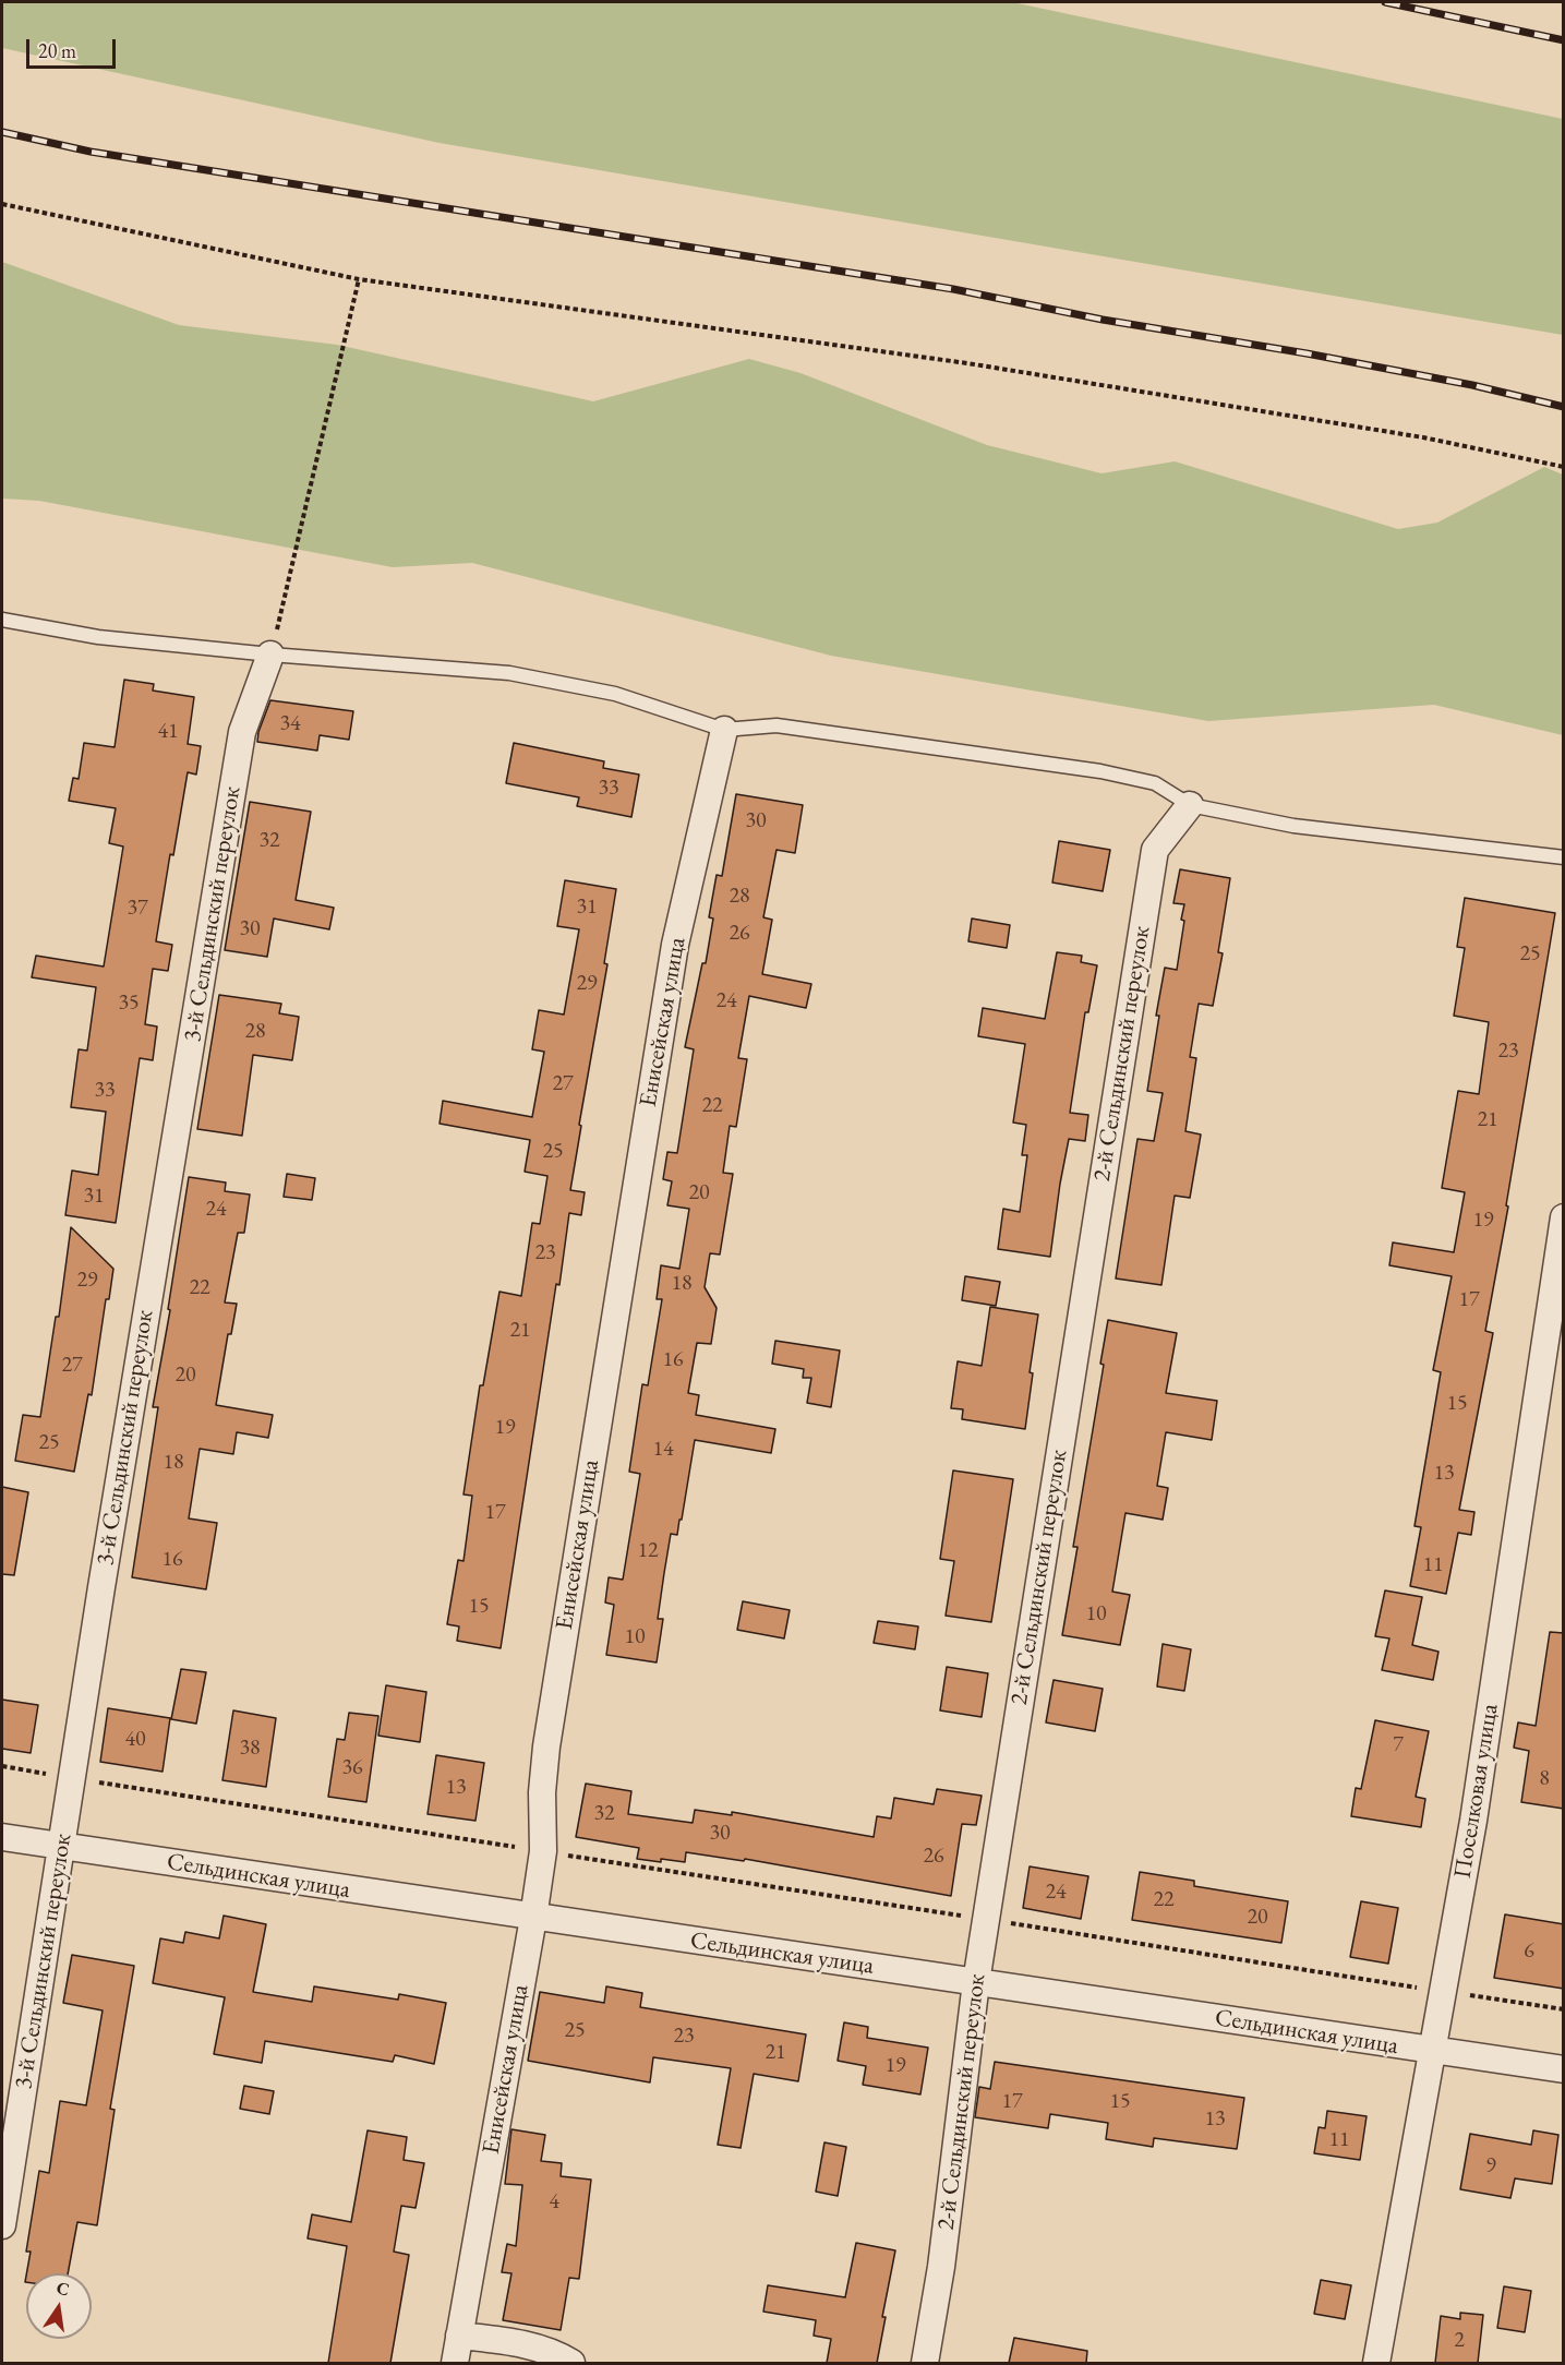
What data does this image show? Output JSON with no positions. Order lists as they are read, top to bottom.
{
  "streets": {
    "street": [
      "3-й Сельдинский переулок",
      "Енисейская улица",
      "2-й Сельдинский переулок",
      "Поселковая улица",
      "Сельдинская улица"
    ]
  },
  "crossings": [
    ["3-й Сельдинский переулок", "Сельдинская улица"],
    ["Енисейская улица", "Сельдинская улица"],
    ["2-й Сельдинский переулок", "Сельдинская улица"],
    ["Поселковая улица", "Сельдинская улица"]
  ],
  "house_numbers": [
    "34",
    "41",
    "33",
    "30",
    "32",
    "28",
    "31",
    "37",
    "30",
    "26",
    "25",
    "29",
    "24",
    "35",
    "28",
    "23",
    "27",
    "33",
    "22",
    "21",
    "25",
    "20",
    "31",
    "24",
    "19",
    "23",
    "29",
    "18",
    "22",
    "17",
    "21",
    "16",
    "27",
    "20",
    "15",
    "19",
    "25",
    "14",
    "18",
    "13",
    "17",
    "12",
    "16",
    "11",
    "15",
    "10",
    "10",
    "40",
    "7",
    "38",
    "36",
    "8",
    "13",
    "32",
    "30",
    "26",
    "24",
    "22",
    "20",
    "6",
    "25",
    "23",
    "21",
    "19",
    "17",
    "15",
    "13",
    "11",
    "9",
    "4",
    "2"
  ],
  "scale_bar": "20 m",
  "north": "top"
}
